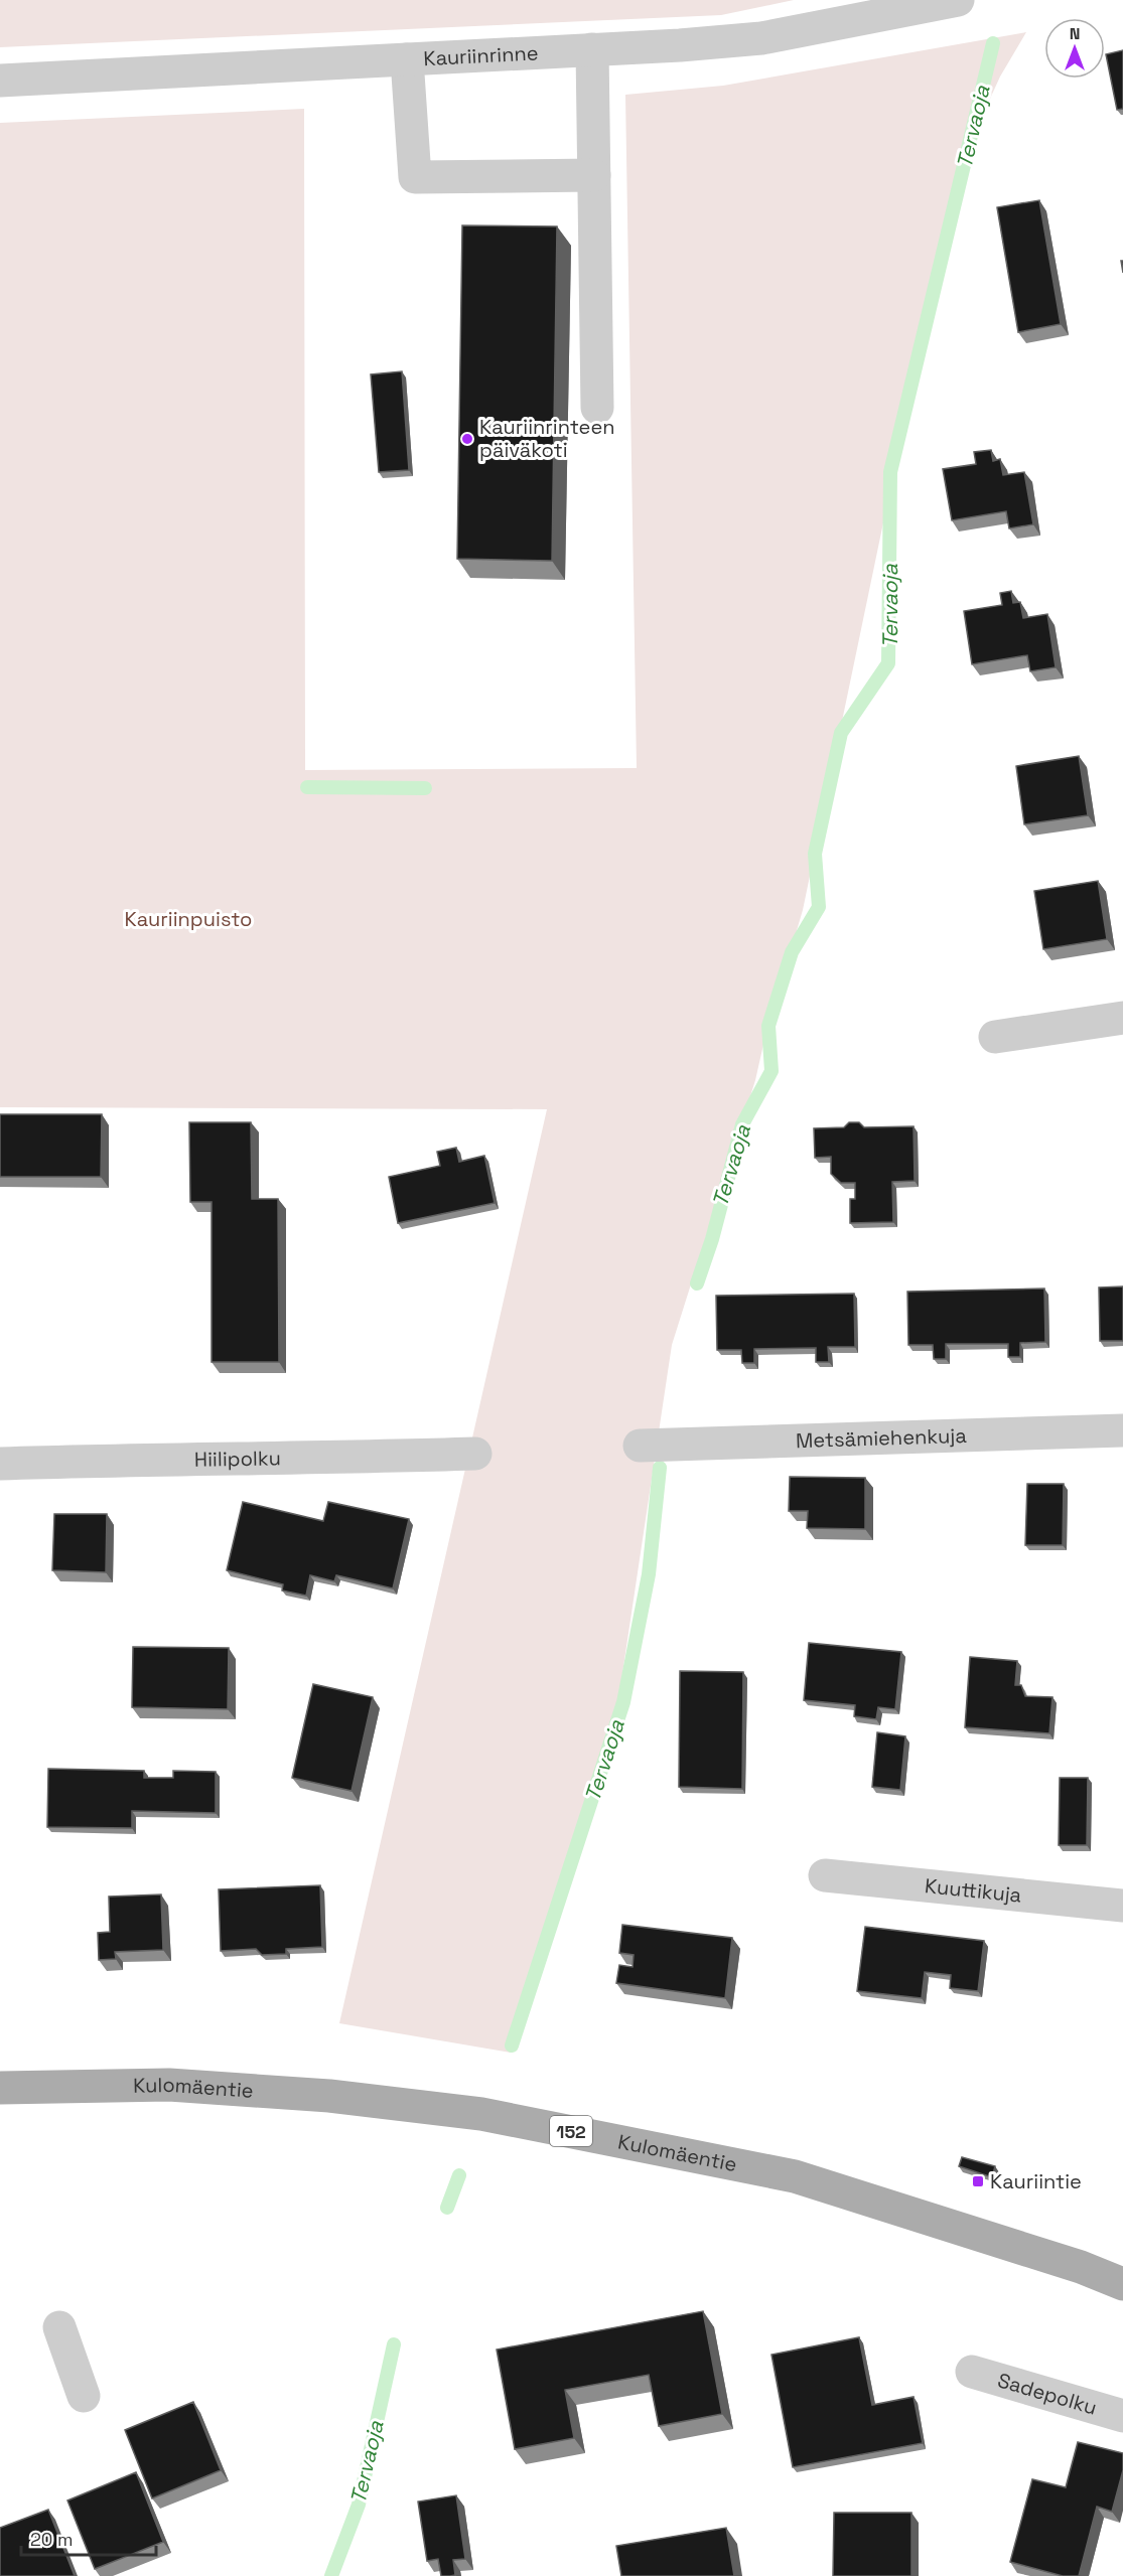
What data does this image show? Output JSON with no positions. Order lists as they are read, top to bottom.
{
  "streets": {
    "main road": ["Kulomäentie", "152"],
    "street": [
      "Kauriinrinne",
      "Metsämiehenkuja",
      "Hiilipolku",
      "Kuuttikuja",
      "Sadepolku"
    ]
  },
  "water": ["Tervaoja"],
  "parks": ["Kauriinpuisto"],
  "places": {
    "other": ["Kauriinrinteen päiväkoti"],
    "transit": ["Kauriintie"]
  },
  "scale_bar": "20 m",
  "north": "top"
}
